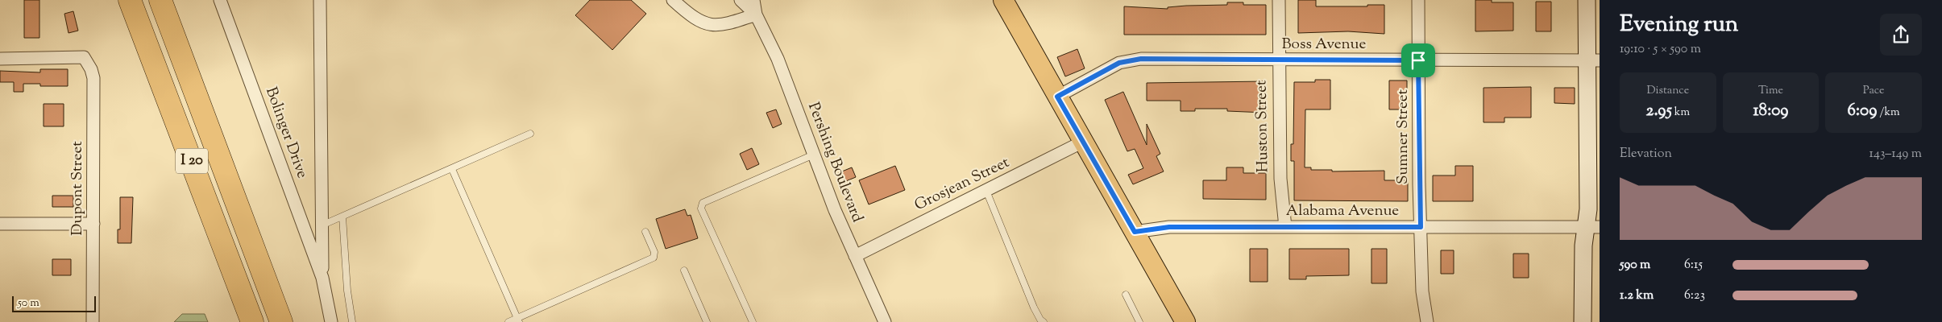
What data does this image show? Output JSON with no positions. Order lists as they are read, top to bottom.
{
  "streets": {
    "highway": ["I 20"],
    "street": [
      "Boss Avenue",
      "Huston Street",
      "Bolinger Drive",
      "Sumner Street",
      "Pershing Boulevard",
      "Grosjean Street",
      "Dupont Street",
      "Alabama Avenue"
    ]
  },
  "crossings": [
    ["Boss Avenue", "Huston Street"],
    ["Boss Avenue", "Sumner Street"],
    ["Huston Street", "Alabama Avenue"],
    ["Sumner Street", "Alabama Avenue"],
    ["Pershing Boulevard", "Grosjean Street"]
  ],
  "scale_bar": "50 m",
  "page": {
    "heading": ["Evening run", "19:10 · 5 × 590 m"],
    "stats": [
      ["Distance", "2.95 km"],
      ["Time", "18:09"],
      ["Pace", "6:09 /km"]
    ],
    "chart": ["Elevation", "143–149 m"],
    "list": [
      {
        "name": "590 m",
        "note": "6:15"
      },
      {
        "name": "1.2 km",
        "note": "6:23"
      }
    ],
    "scale": "50 m"
  }
}
